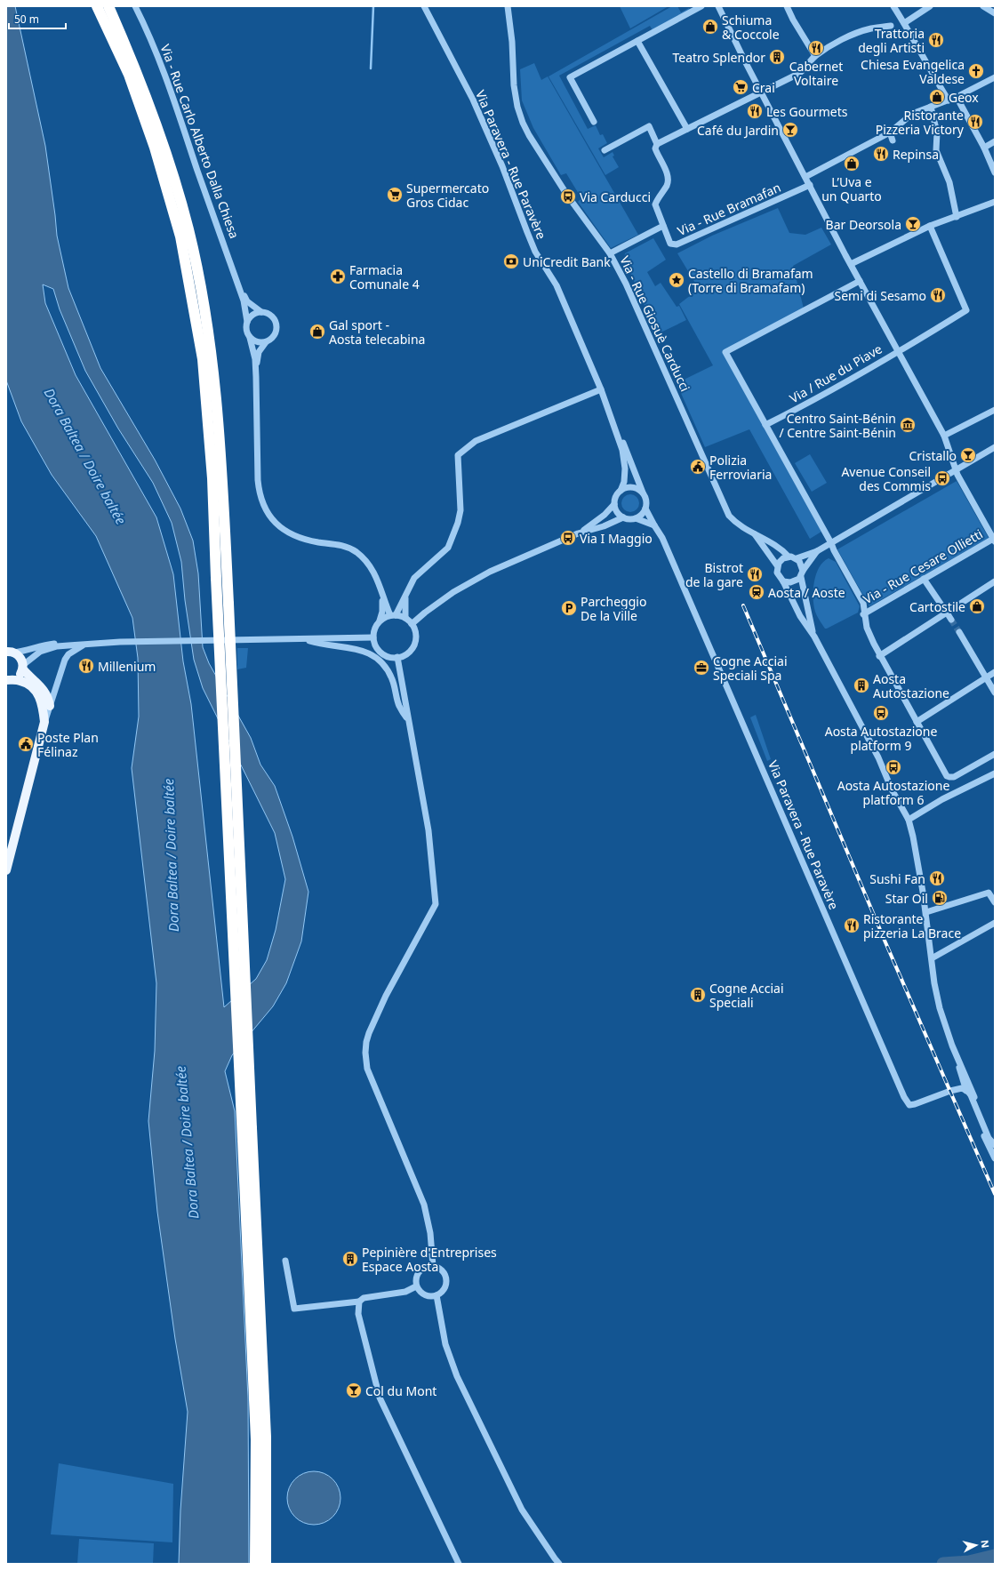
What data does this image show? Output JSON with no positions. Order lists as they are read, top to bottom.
{
  "streets": {
    "street": [
      "Via - Rue Carlo Alberto Dalla Chiesa",
      "Via Paravera - Rue Paravère",
      "Via - Rue Bramafan",
      "Via - Rue Giosuè Carducci",
      "Via / Rue du Piave",
      "Via - Rue Cesare Ollietti"
    ]
  },
  "crossings": [
    ["Via - Rue Bramafan", "Via - Rue Giosuè Carducci"]
  ],
  "water": ["Dora Baltea / Doire baltée"],
  "places": {
    "shop": [
      "Schiuma & Coccole",
      "Geox",
      "L’Uva e un Quarto",
      "Gal sport - Aosta telecabina",
      "Cartostile"
    ],
    "restaurant": [
      "Trattoria degli Artisti",
      "Cabernet Voltaire",
      "Les Gourmets",
      "Ristorante Pizzeria Victory",
      "Repinsa",
      "Semi di Sesamo",
      "Bistrot de la gare",
      "Millenium",
      "Sushi Fan",
      "Ristorante pizzeria La Brace"
    ],
    "building": [
      "Teatro Splendor",
      "Aosta Autostazione",
      "Cogne Acciai Speciali",
      "Pepinière d'Entreprises Espace Aosta"
    ],
    "church": ["Chiesa Evangelica Valdese"],
    "supermarket": ["Crai", "Supermercato Gros Cidac"],
    "bar": [
      "Café du Jardin",
      "Bar Deorsola",
      "Cristallo",
      "Col du Mont"
    ],
    "bus stop": [
      "Via Carducci",
      "Avenue Conseil des Commis",
      "Via I Maggio",
      "Aosta Autostazione platform 9",
      "Aosta Autostazione platform 6"
    ],
    "bank": ["UniCredit Bank"],
    "pharmacy": ["Farmacia Comunale 4"],
    "place": ["Castello di Bramafam (Torre di Bramafam)"],
    "museum": ["Centro Saint-Bénin / Centre Saint-Bénin"],
    "public building": ["Polizia Ferroviaria", "Poste Plan Félinaz"],
    "station": ["Aosta / Aoste"],
    "parking": ["Parcheggio De la Ville"],
    "office": ["Cogne Acciai Speciali Spa"],
    "fuel station": ["Star Oil"]
  },
  "scale_bar": "50 m",
  "north": "right"
}
